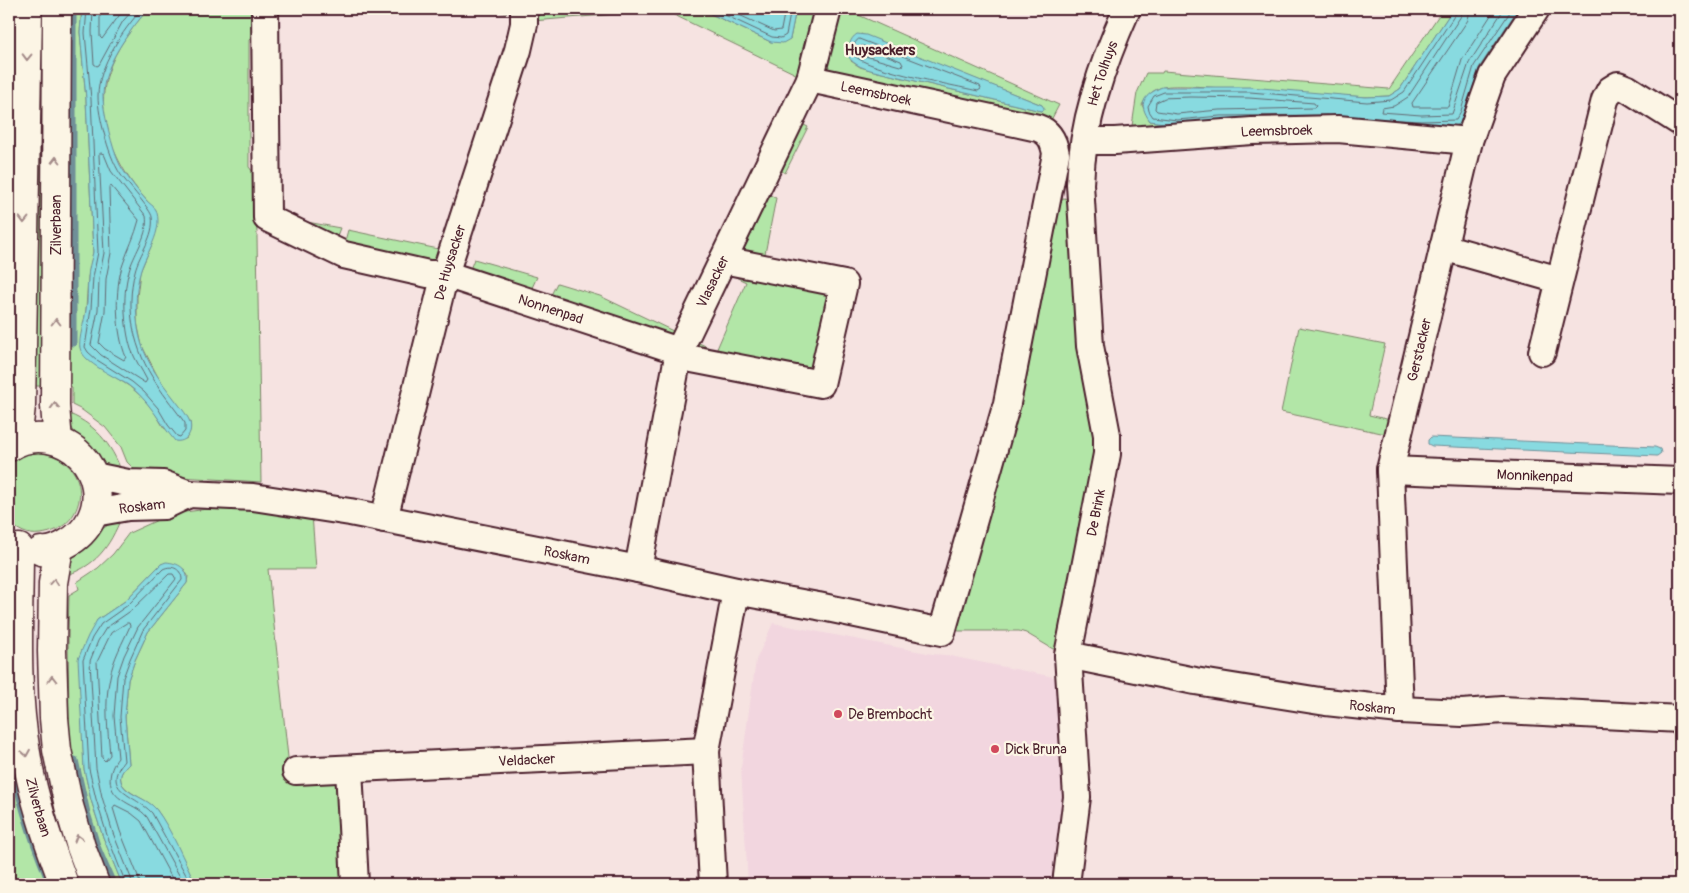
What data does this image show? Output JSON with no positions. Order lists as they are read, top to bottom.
{
  "streets": {
    "main road": ["Zilverbaan"],
    "street": [
      "Het Tolhuys",
      "Leemsbroek",
      "De Huysacker",
      "Vlasacker",
      "Nonnenpad",
      "Gerstacker",
      "Monnikenpad",
      "Roskam",
      "De Brink",
      "Veldacker"
    ]
  },
  "crossings": [
    ["Het Tolhuys", "Leemsbroek"],
    ["Het Tolhuys", "De Brink"],
    ["Leemsbroek", "Vlasacker"],
    ["Leemsbroek", "Gerstacker"],
    ["Leemsbroek", "Roskam"],
    ["Leemsbroek", "De Brink"],
    ["De Huysacker", "Nonnenpad"],
    ["De Huysacker", "Roskam"],
    ["Vlasacker", "Nonnenpad"],
    ["Vlasacker", "Roskam"],
    ["Gerstacker", "Monnikenpad"],
    ["Gerstacker", "Roskam"],
    ["Roskam", "De Brink"]
  ],
  "districts": ["Huysackers"],
  "places": ["De Brembocht", "Dick Bruna"]
}
